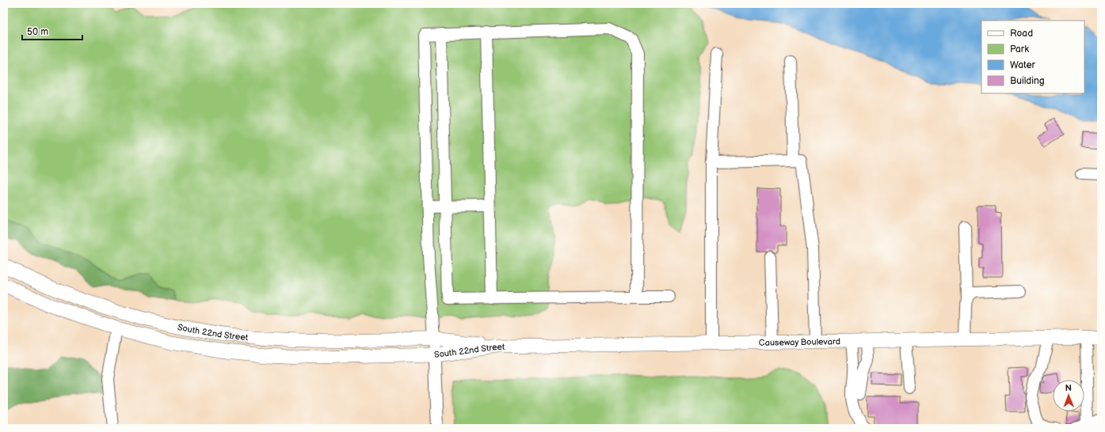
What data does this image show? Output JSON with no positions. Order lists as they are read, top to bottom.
{
  "streets": {
    "main road": ["South 22nd Street", "Causeway Boulevard"]
  },
  "crossings": [
    ["South 22nd Street", "Causeway Boulevard"]
  ],
  "legend": [
    "Road",
    "Park",
    "Water",
    "Building"
  ],
  "scale_bar": "50 m",
  "north": "top"
}
